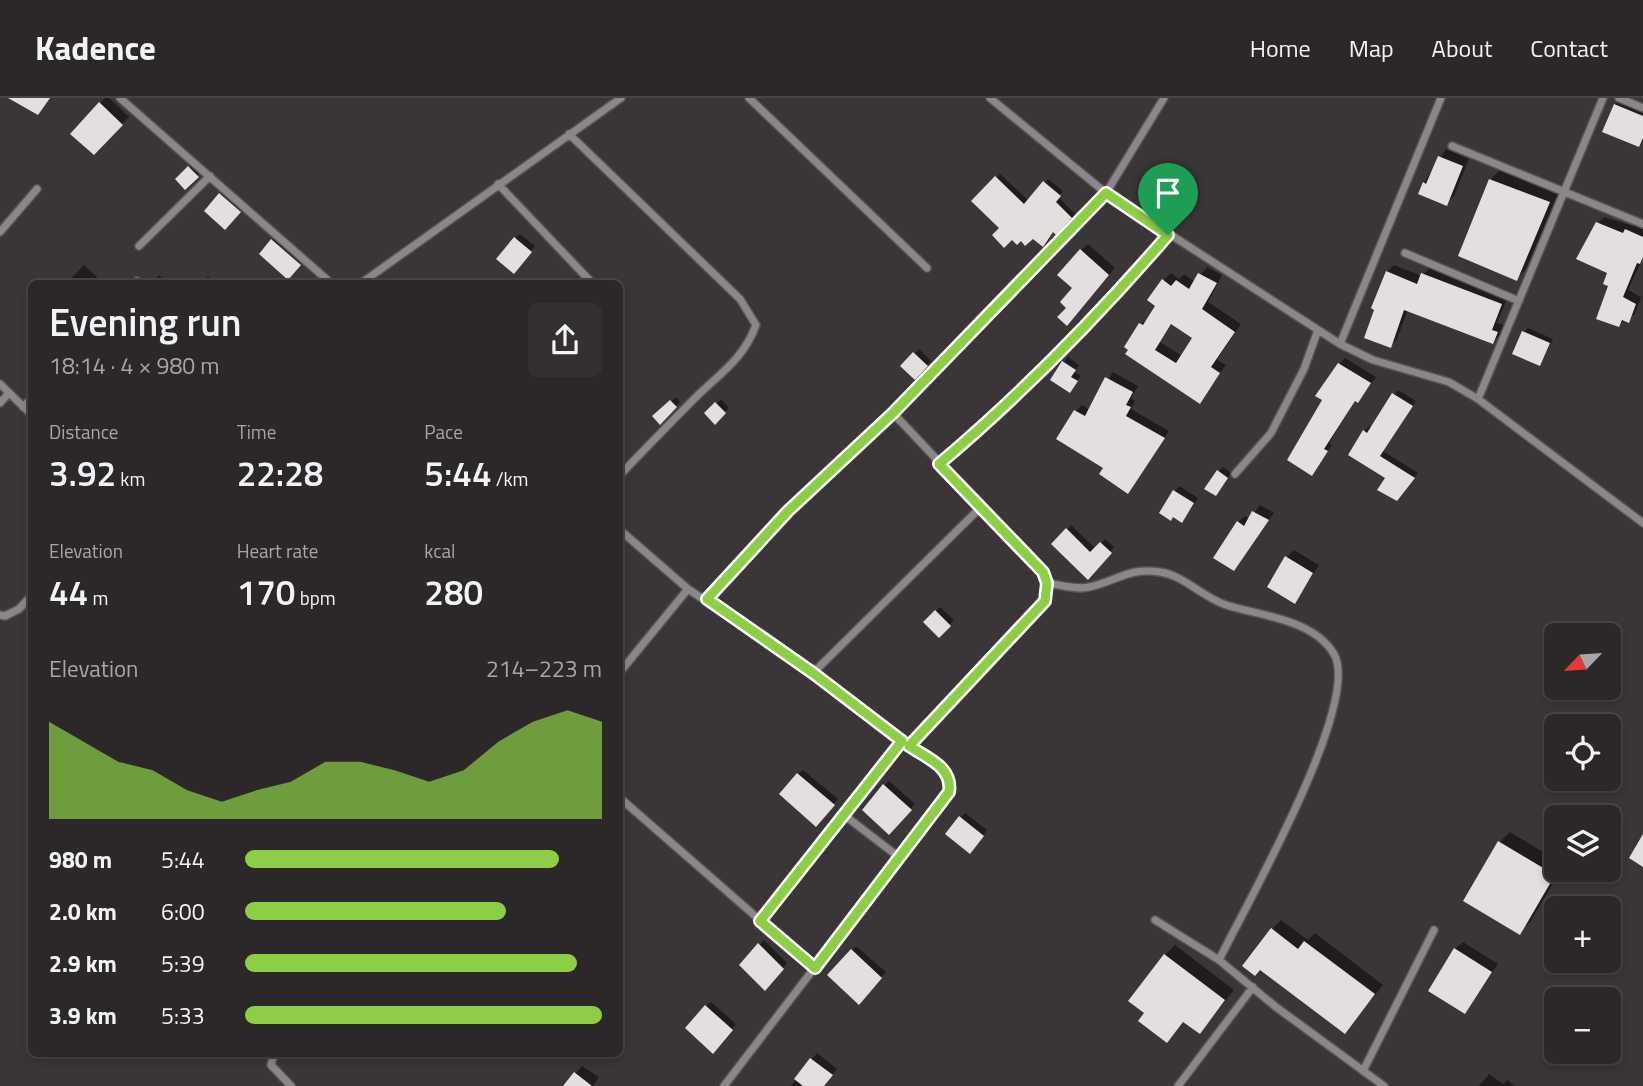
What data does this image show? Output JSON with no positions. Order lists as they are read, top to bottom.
{
  "north": "bottom left",
  "page": {
    "header": "Kadence",
    "nav": [
      "Home",
      "Map",
      "About",
      "Contact"
    ],
    "heading": ["Evening run", "18:14 · 4 × 980 m"],
    "stats": [
      ["Distance", "3.92 km"],
      ["Time", "22:28"],
      ["Pace", "5:44 /km"],
      ["Elevation", "44 m"],
      ["Heart rate", "170 bpm"],
      ["kcal", "280"]
    ],
    "map_buttons": ["+", "−"],
    "chart": ["Elevation", "214–223 m"],
    "list": [
      {
        "name": "980 m",
        "note": "5:44"
      },
      {
        "name": "2.0 km",
        "note": "6:00"
      },
      {
        "name": "2.9 km",
        "note": "5:39"
      },
      {
        "name": "3.9 km",
        "note": "5:33"
      }
    ]
  }
}
